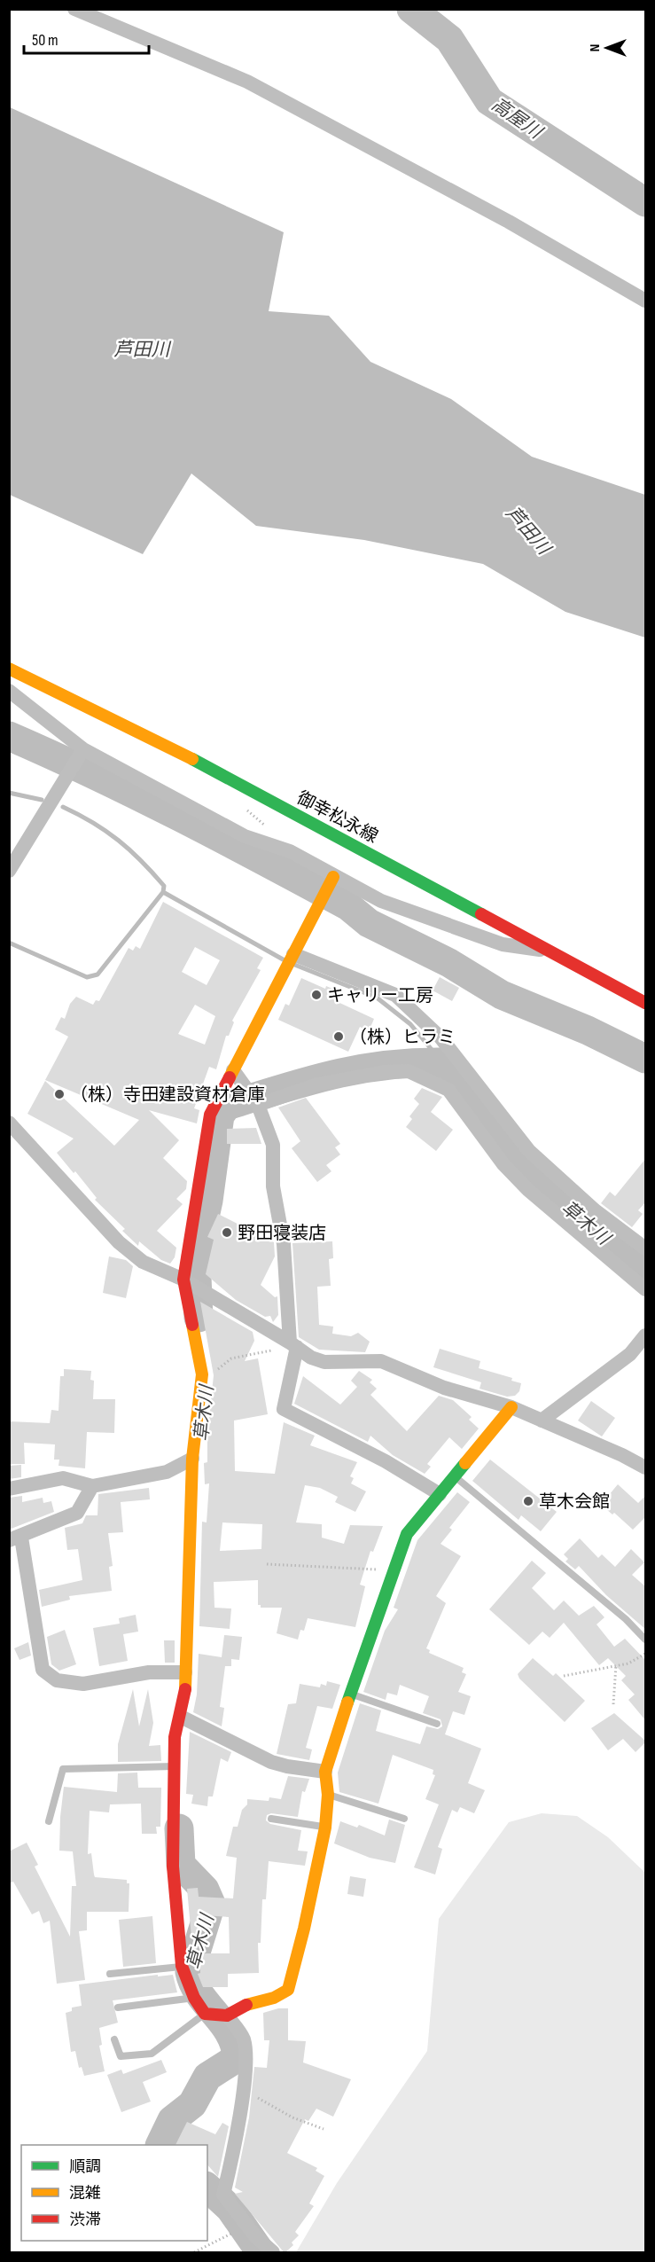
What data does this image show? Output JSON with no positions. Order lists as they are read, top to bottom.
{
  "streets": {
    "street": ["御幸松永線"]
  },
  "water": ["高屋川", "芦田川", "草木川"],
  "places": [
    "キャリー工房",
    "（株）ヒラミ",
    "（株）寺田建設資材倉庫",
    "野田寝装店",
    "草木会館"
  ],
  "legend": ["順調", "混雑", "渋滞"],
  "scale_bar": "50 m",
  "north": "left"
}
